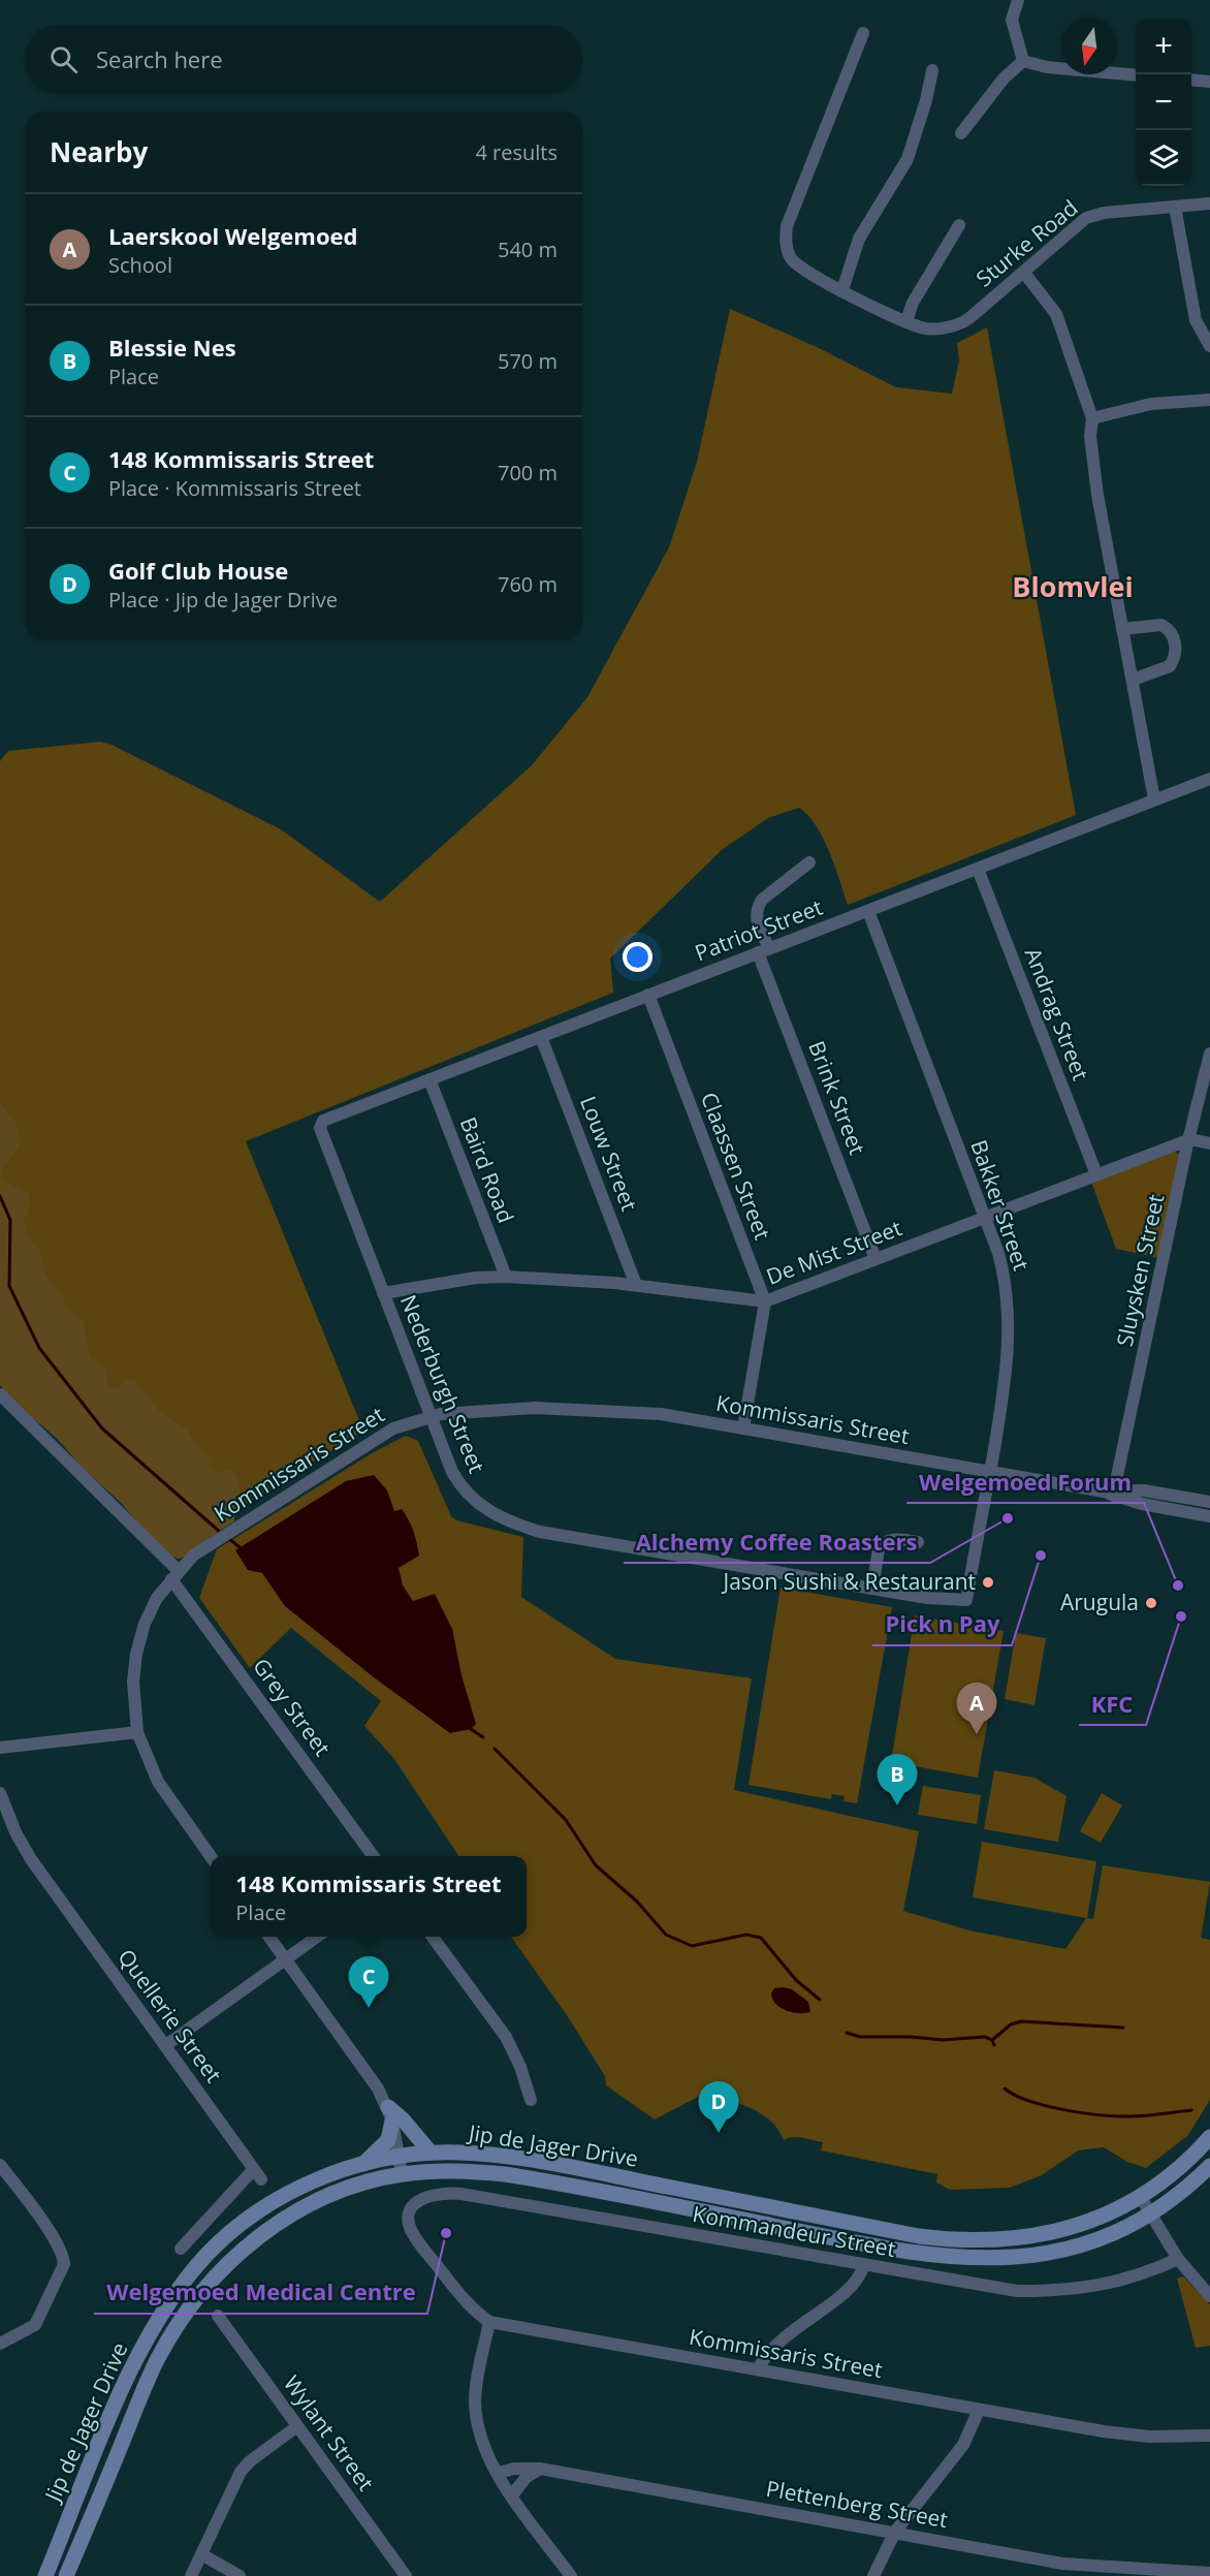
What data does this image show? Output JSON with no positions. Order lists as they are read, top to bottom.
{
  "streets": {
    "main road": ["Jip de Jager Drive"],
    "street": [
      "Sturke Road",
      "Patriot Street",
      "Andrag Street",
      "Brink Street",
      "Louw Street",
      "Claassen Street",
      "Baird Road",
      "Bakker Street",
      "De Mist Street",
      "Sluysken Street",
      "Nederburgh Street",
      "Kommissaris Street",
      "Grey Street",
      "Quellerie Street",
      "Kommandeur Street",
      "Wylant Street",
      "Plettenberg Street"
    ]
  },
  "crossings": [
    ["Patriot Street", "Andrag Street"],
    ["Patriot Street", "Brink Street"],
    ["Patriot Street", "Louw Street"],
    ["Patriot Street", "Claassen Street"],
    ["Patriot Street", "Baird Road"],
    ["Patriot Street", "Bakker Street"],
    ["Patriot Street", "Nederburgh Street"],
    ["Andrag Street", "De Mist Street"],
    ["Brink Street", "De Mist Street"],
    ["Louw Street", "De Mist Street"],
    ["Claassen Street", "De Mist Street"],
    ["Baird Road", "De Mist Street"],
    ["Bakker Street", "De Mist Street"],
    ["Bakker Street", "Nederburgh Street"],
    ["Bakker Street", "Kommissaris Street"],
    ["De Mist Street", "Sluysken Street"],
    ["De Mist Street", "Nederburgh Street"],
    ["Sluysken Street", "Kommissaris Street"],
    ["Nederburgh Street", "Kommissaris Street"],
    ["Kommissaris Street", "Grey Street"],
    ["Kommissaris Street", "Kommandeur Street"]
  ],
  "districts": ["Blomvlei"],
  "places": [
    "Alchemy Coffee Roasters",
    "Pick n Pay",
    "Jason Sushi & Restaurant",
    "Welgemoed Forum",
    "Arugula",
    "KFC",
    "Welgemoed Medical Centre"
  ],
  "north": "bottom",
  "page": {
    "map_buttons": ["+", "−"],
    "search": "Search here",
    "heading": ["Nearby", "4 results"],
    "list": [
      {
        "mark": "A",
        "name": "Laerskool Welgemoed",
        "note": "School",
        "value": "540 m"
      },
      {
        "mark": "B",
        "name": "Blessie Nes",
        "note": "Place",
        "value": "570 m"
      },
      {
        "mark": "C",
        "name": "148 Kommissaris Street",
        "note": "Place · Kommissaris Street",
        "value": "700 m"
      },
      {
        "mark": "D",
        "name": "Golf Club House",
        "note": "Place · Jip de Jager Drive",
        "value": "760 m"
      }
    ],
    "pins": [
      "A",
      "B",
      "C",
      "D"
    ],
    "popup": ["148 Kommissaris Street", "Place"]
  }
}
